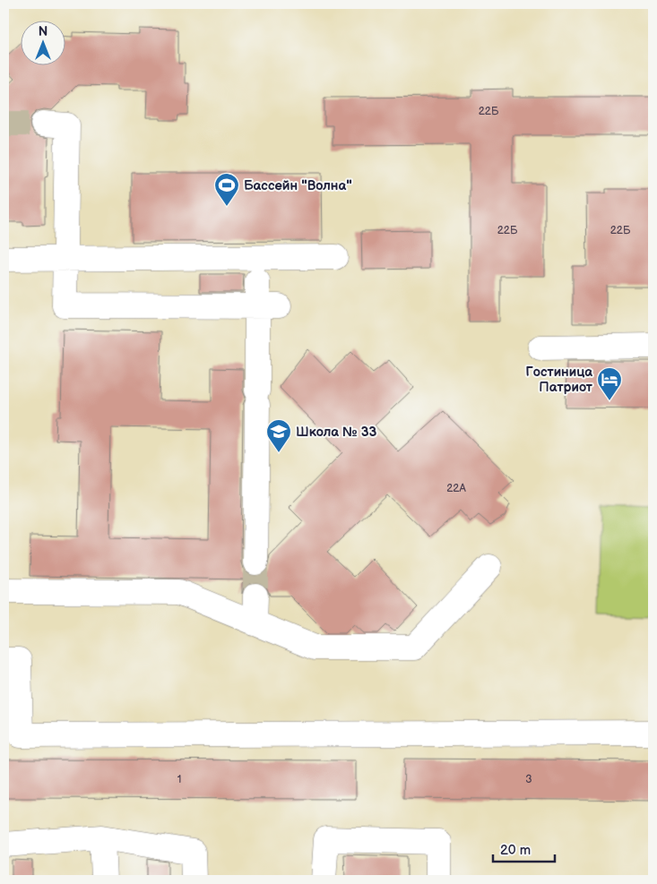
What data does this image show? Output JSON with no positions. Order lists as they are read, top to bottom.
{
  "places": {
    "sports": ["Бассейн \"Волна\""],
    "hotel": ["Гостиница Патриот"],
    "school or university": ["Школа № 33"]
  },
  "house_numbers": [
    "22Б",
    "22Б",
    "22Б",
    "22А",
    "1",
    "3"
  ],
  "scale_bar": "20 m",
  "north": "top"
}
